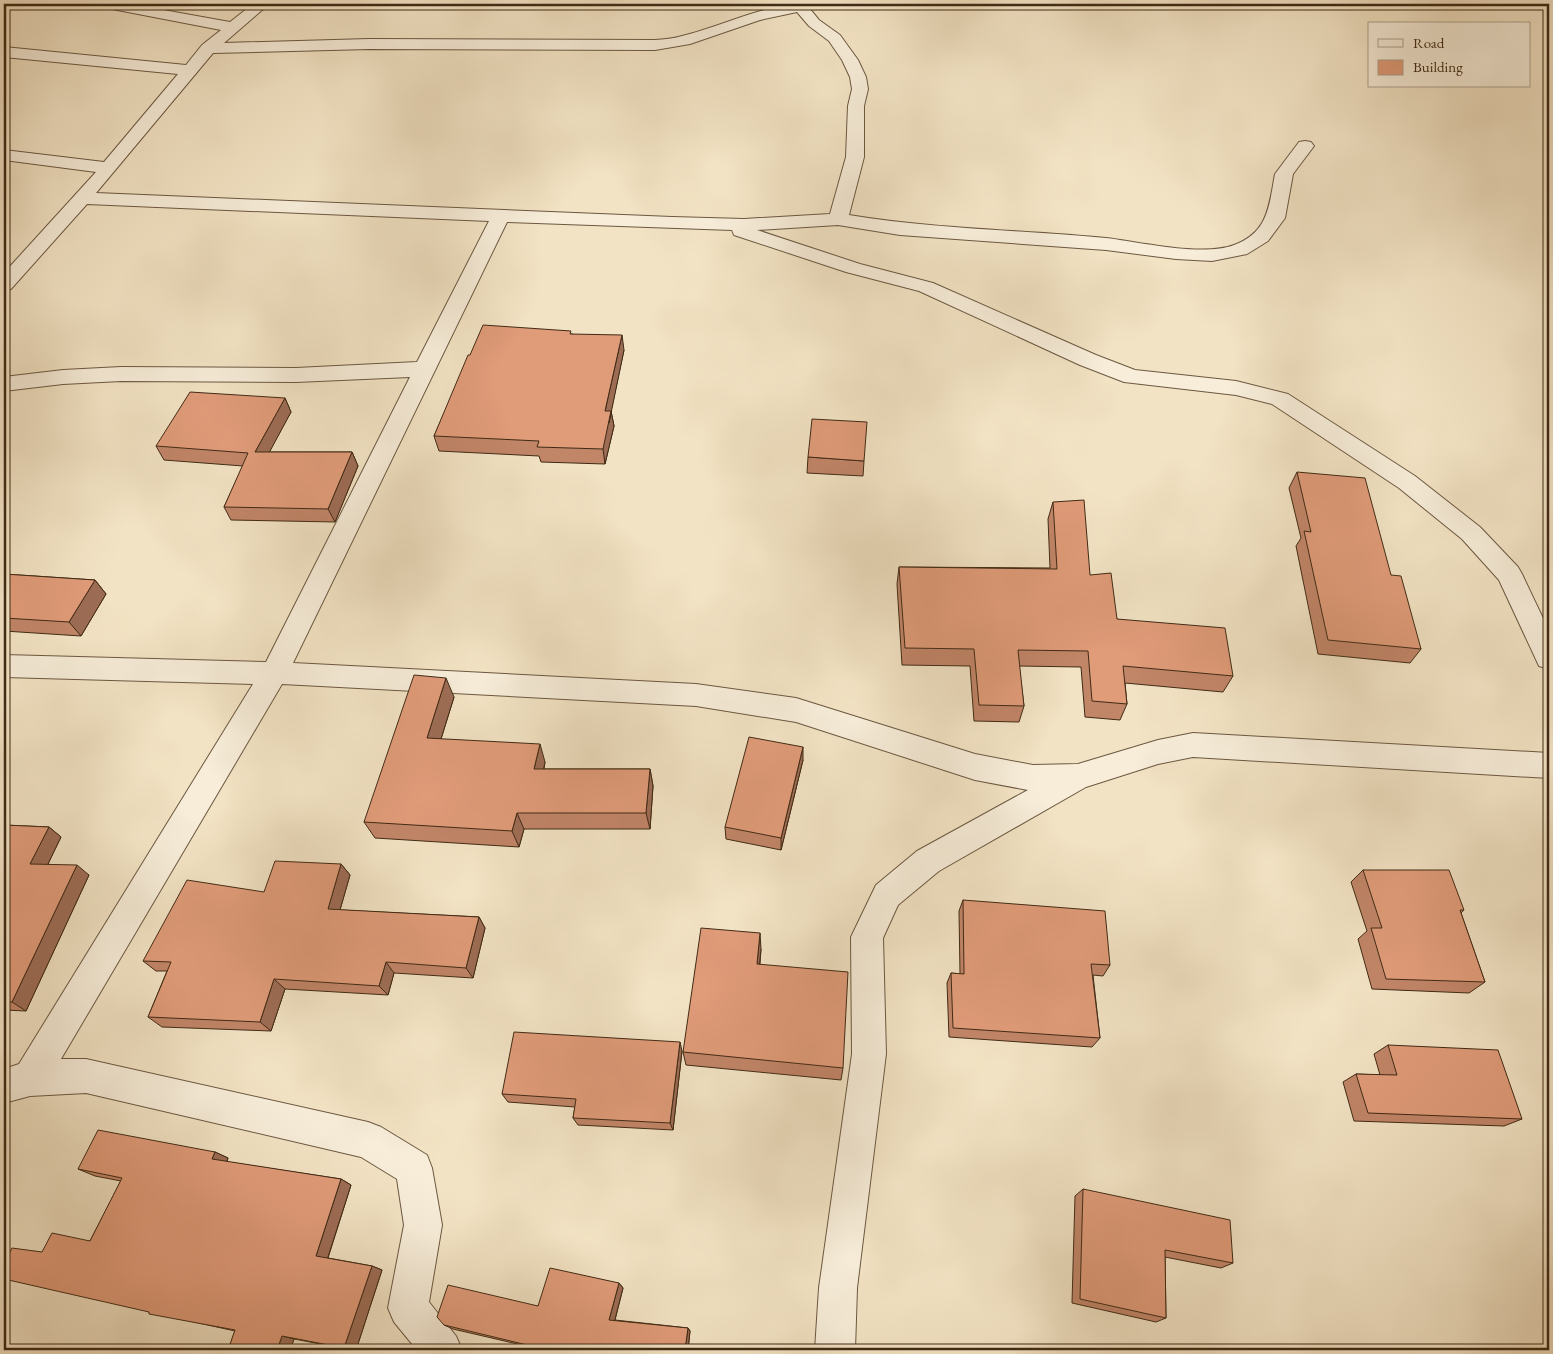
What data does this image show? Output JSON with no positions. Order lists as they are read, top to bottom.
{
  "legend": ["Road", "Building"]
}
